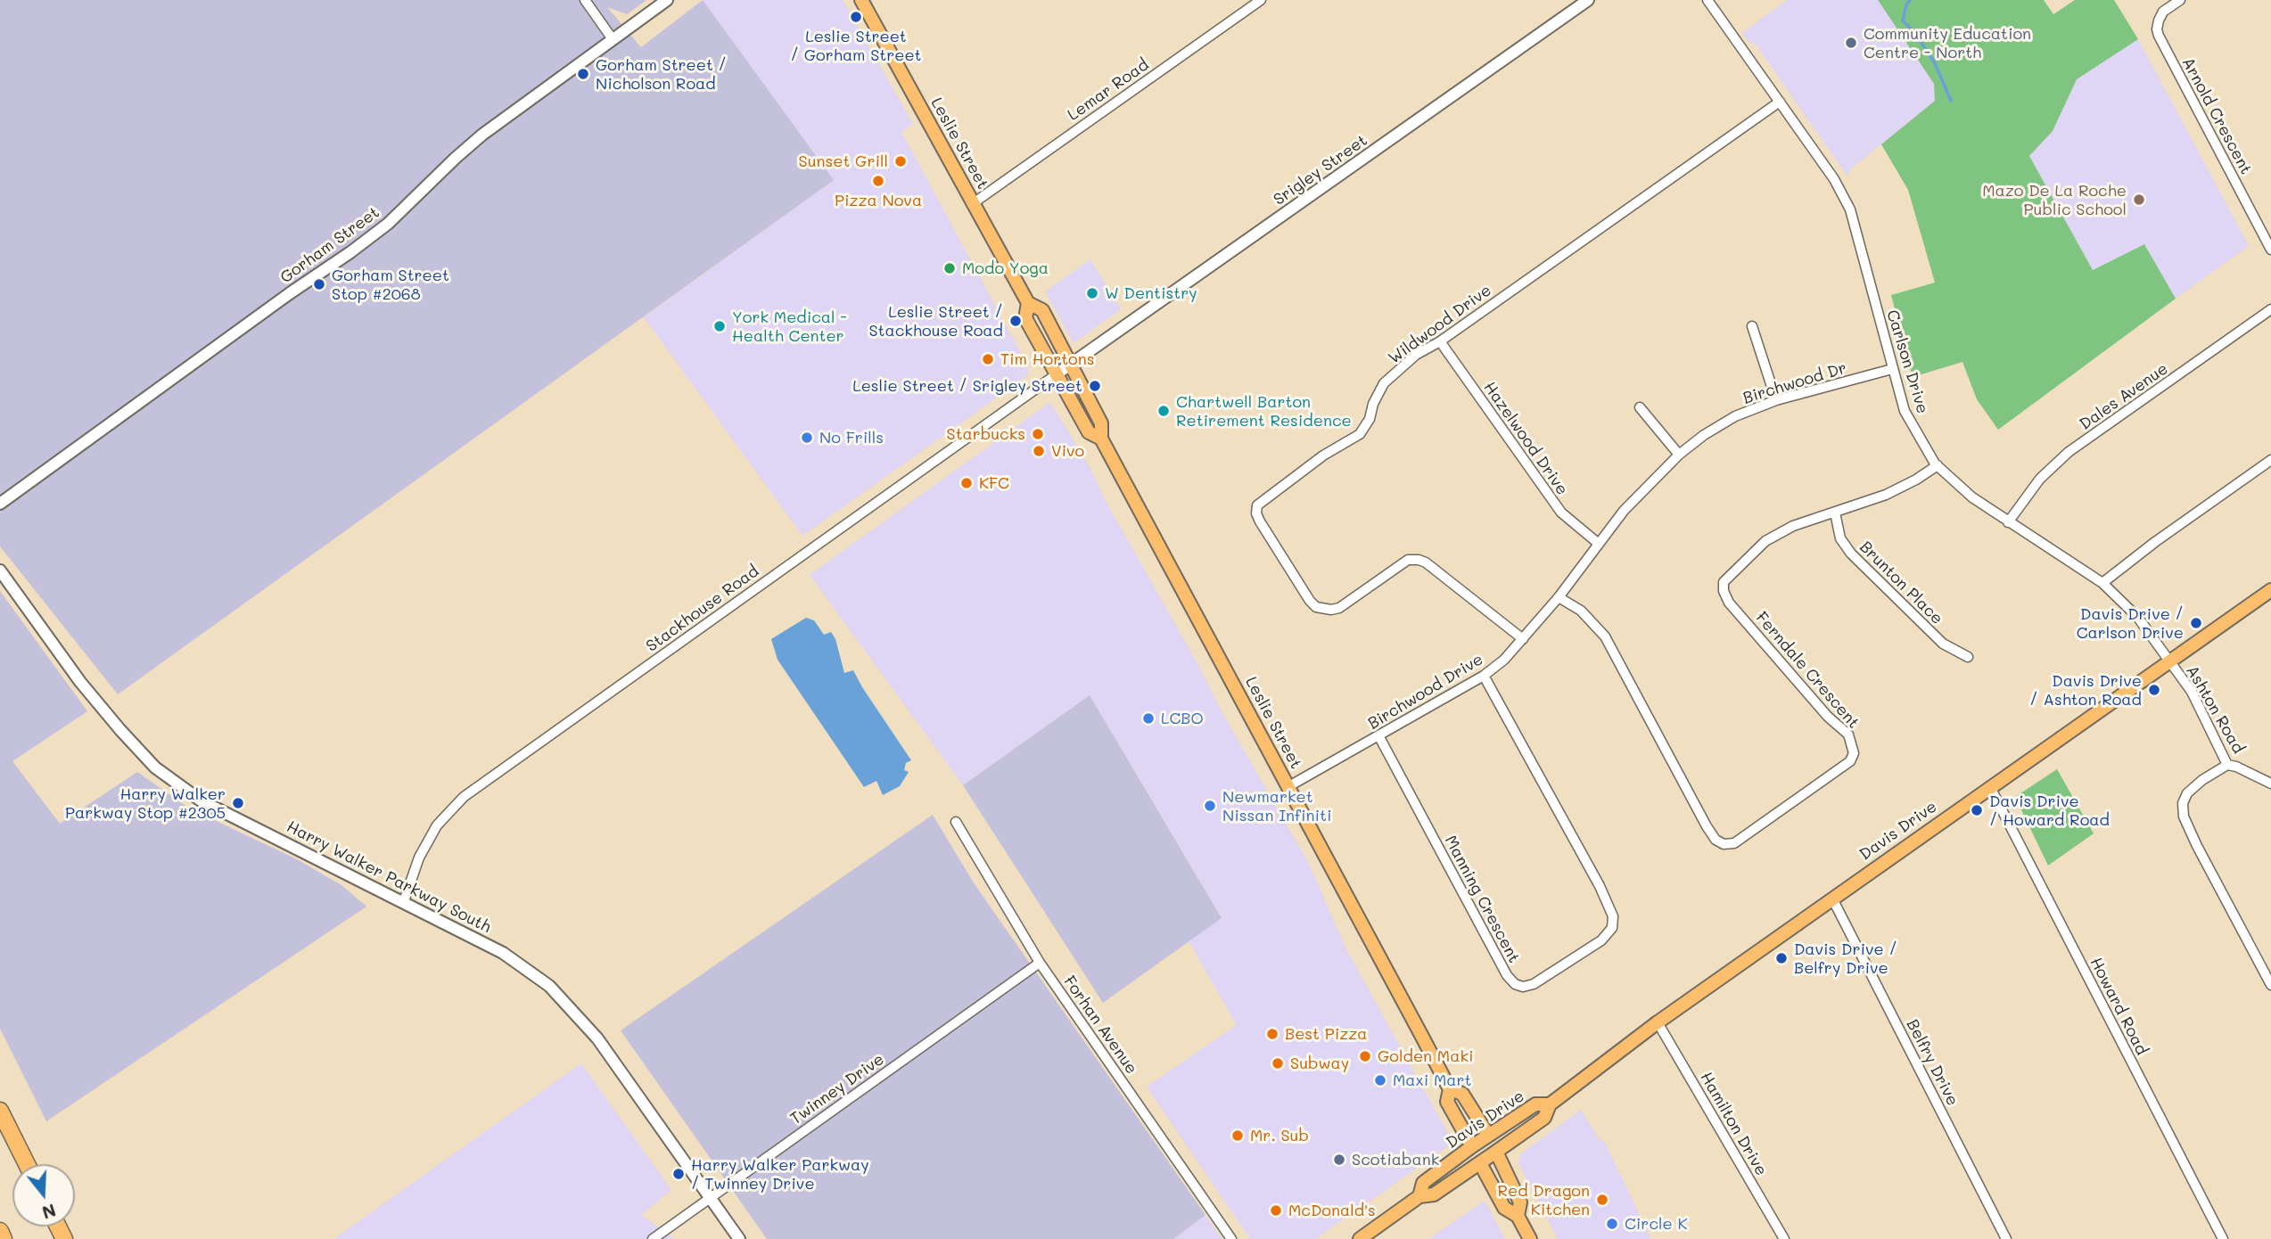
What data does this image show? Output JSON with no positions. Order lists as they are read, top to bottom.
{
  "streets": {
    "main road": ["Leslie Street", "Davis Drive"],
    "street": [
      "Lemar Road",
      "Arnold Crescent",
      "Srigley Street",
      "Gorham Street",
      "Wildwood Drive",
      "Carlson Drive",
      "Birchwood Dr",
      "Dales Avenue",
      "Hazelwood Drive",
      "Brunton Place",
      "Stackhouse Road",
      "Ferndale Crescent",
      "Birchwood Drive",
      "Ashton Road",
      "Harry Walker Parkway South",
      "Manning Crescent",
      "Howard Road",
      "Forhan Avenue",
      "Belfry Drive",
      "Twinney Drive",
      "Hamilton Drive"
    ]
  },
  "crossings": [
    ["Lemar Road", "Leslie Street"],
    ["Leslie Street", "Srigley Street"],
    ["Leslie Street", "Stackhouse Road"],
    ["Leslie Street", "Birchwood Drive"],
    ["Leslie Street", "Davis Drive"],
    ["Srigley Street", "Stackhouse Road"],
    ["Wildwood Drive", "Carlson Drive"],
    ["Wildwood Drive", "Hazelwood Drive"],
    ["Wildwood Drive", "Birchwood Drive"],
    ["Carlson Drive", "Birchwood Dr"],
    ["Carlson Drive", "Dales Avenue"],
    ["Carlson Drive", "Ferndale Crescent"],
    ["Carlson Drive", "Ashton Road"],
    ["Carlson Drive", "Davis Drive"],
    ["Brunton Place", "Ferndale Crescent"],
    ["Stackhouse Road", "Harry Walker Parkway South"],
    ["Ferndale Crescent", "Birchwood Drive"],
    ["Birchwood Drive", "Manning Crescent"],
    ["Ashton Road", "Davis Drive"],
    ["Davis Drive", "Howard Road"],
    ["Davis Drive", "Belfry Drive"],
    ["Davis Drive", "Hamilton Drive"],
    ["Harry Walker Parkway South", "Twinney Drive"],
    ["Forhan Avenue", "Twinney Drive"]
  ],
  "places": [
    "Leslie Street / Gorham Street",
    "Community Education Centre - North",
    "Gorham Street / Nicholson Road",
    "Sunset Grill",
    "Pizza Nova",
    "Mazo De La Roche Public School",
    "Modo Yoga",
    "Gorham Street Stop #2068",
    "W Dentistry",
    "Leslie Street / Stackhouse Road",
    "York Medical - Health Center",
    "Tim Hortons",
    "Leslie Street / Srigley Street",
    "Chartwell Barton Retirement Residence",
    "Starbucks",
    "No Frills",
    "Vivo",
    "KFC",
    "Davis Drive / Carlson Drive",
    "Davis Drive / Ashton Road",
    "LCBO",
    "Harry Walker Parkway Stop #2305",
    "Newmarket Nissan Infiniti",
    "Davis Drive / Howard Road",
    "Davis Drive / Belfry Drive",
    "Best Pizza",
    "Golden Maki",
    "Subway",
    "Maxi Mart",
    "Mr. Sub",
    "Scotiabank",
    "Harry Walker Parkway / Twinney Drive",
    "Red Dragon Kitchen",
    "McDonald's",
    "Circle K"
  ],
  "north": "bottom"
}
